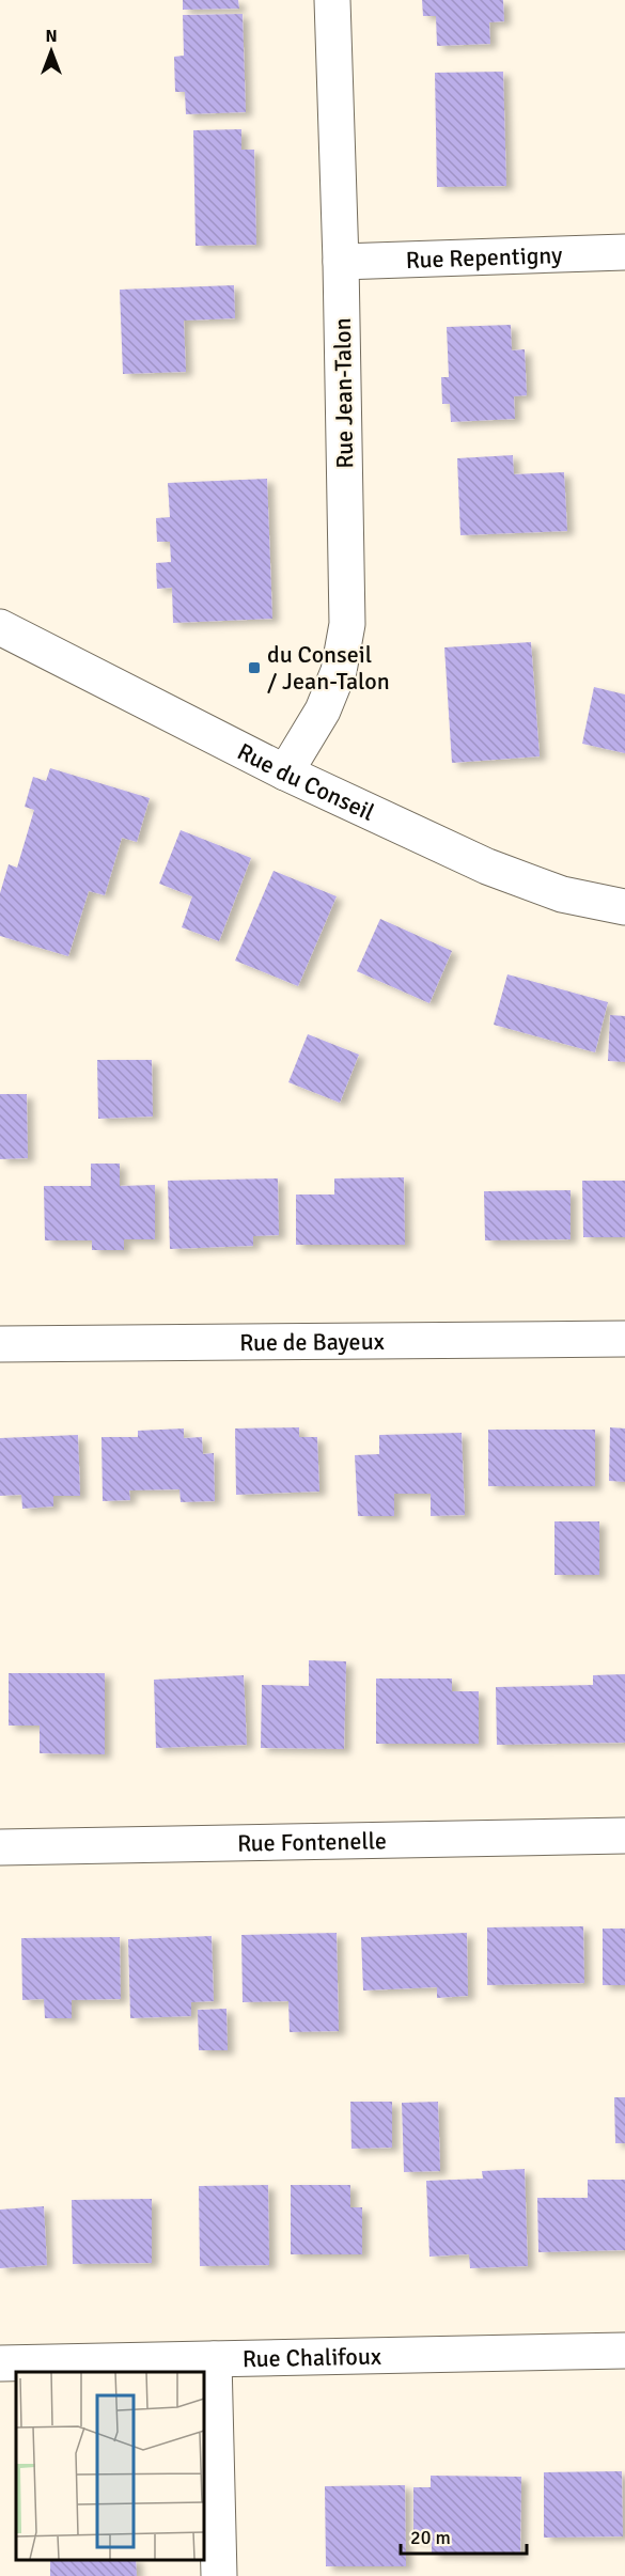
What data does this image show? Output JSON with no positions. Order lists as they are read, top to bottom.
{
  "streets": {
    "street": [
      "Rue Repentigny",
      "Rue Jean-Talon",
      "Rue du Conseil",
      "Rue de Bayeux",
      "Rue Fontenelle",
      "Rue Chalifoux"
    ]
  },
  "crossings": [
    ["Rue Repentigny", "Rue Jean-Talon"],
    ["Rue Jean-Talon", "Rue du Conseil"]
  ],
  "places": {
    "transit": ["du Conseil / Jean-Talon"]
  },
  "scale_bar": "20 m",
  "north": "top"
}
